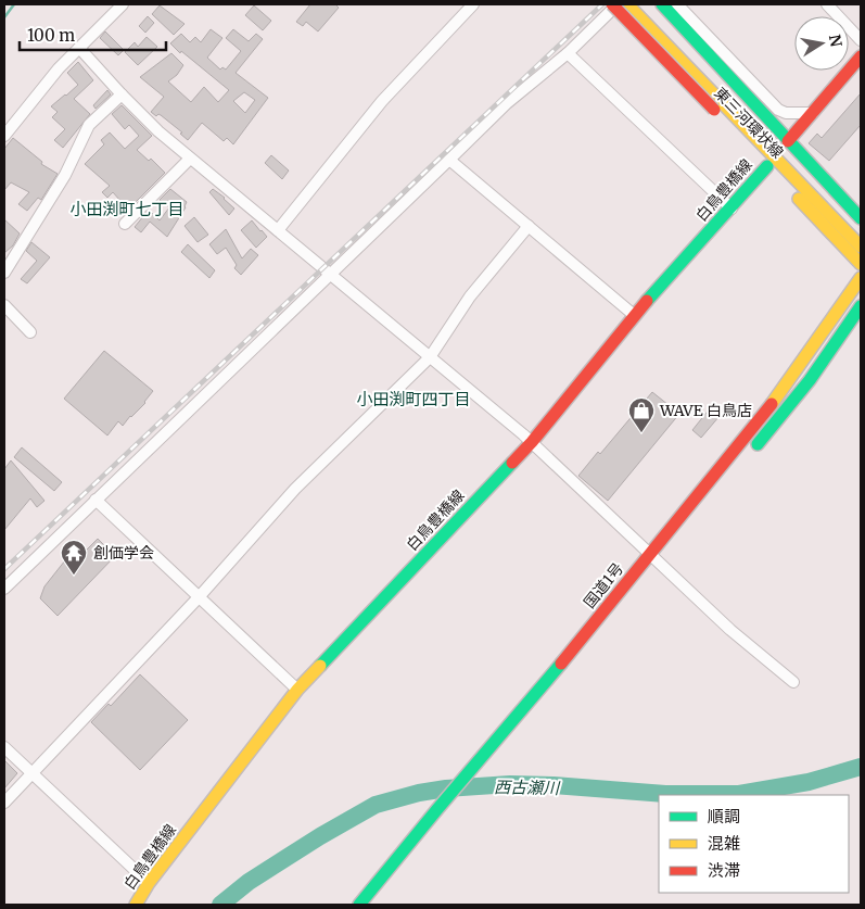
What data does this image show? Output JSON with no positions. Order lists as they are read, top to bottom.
{
  "streets": {
    "main road": ["東三河環状線", "白鳥豊橋線", "国道1号"]
  },
  "crossings": [
    ["東三河環状線", "白鳥豊橋線"]
  ],
  "districts": ["小田渕町七丁目", "小田渕町四丁目"],
  "water": ["西古瀬川"],
  "places": {
    "shop": ["WAVE 白鳥店"],
    "temple": ["創価学会"]
  },
  "legend": ["順調", "混雑", "渋滞"],
  "scale_bar": "100 m",
  "north": "right"
}
